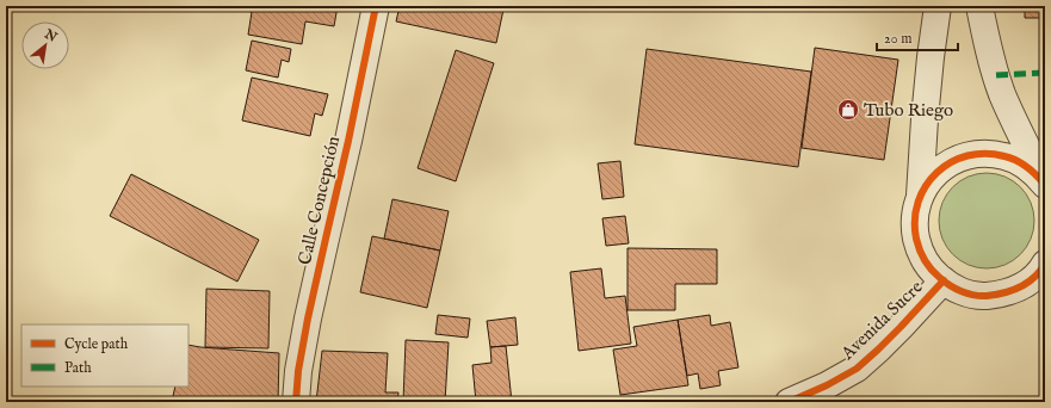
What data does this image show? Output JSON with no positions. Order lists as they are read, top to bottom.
{
  "streets": {
    "street": ["Calle Concepción", "Avenida Sucre"]
  },
  "places": {
    "shop": ["Tubo Riego"]
  },
  "legend": ["Cycle path", "Path"],
  "scale_bar": "20 m",
  "north": "top right"
}
